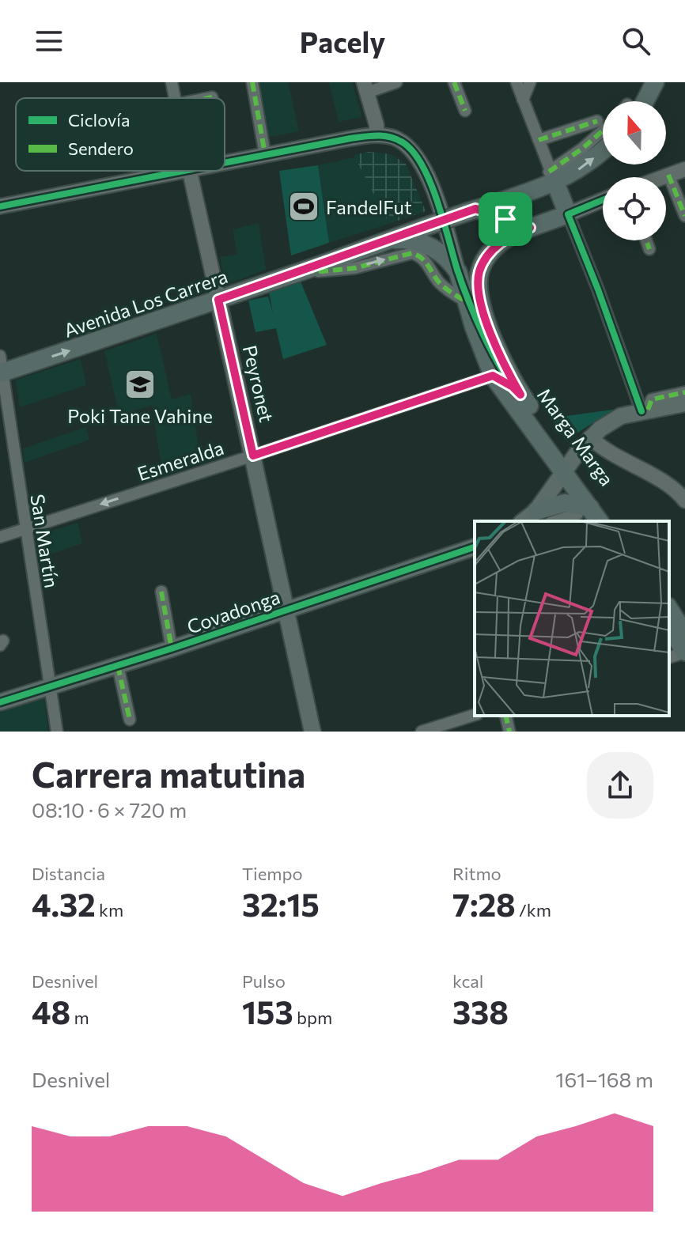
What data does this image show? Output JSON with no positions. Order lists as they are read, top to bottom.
{
  "streets": {
    "main road": [
      "Avenida Los Carrera",
      "Peyronet",
      "Marga Marga",
      "Covadonga"
    ],
    "street": ["Esmeralda", "San Martín"]
  },
  "crossings": [
    ["Avenida Los Carrera", "Peyronet"],
    ["Avenida Los Carrera", "Marga Marga"],
    ["Avenida Los Carrera", "San Martín"],
    ["Peyronet", "Esmeralda"],
    ["Peyronet", "Covadonga"],
    ["Marga Marga", "Esmeralda"],
    ["Esmeralda", "San Martín"],
    ["San Martín", "Covadonga"]
  ],
  "one_way": ["Esmeralda"],
  "places": {
    "sports": ["FandelFut"],
    "school or university": ["Poki Tane Vahine"]
  },
  "legend": ["Ciclovía", "Sendero"],
  "north": "top",
  "page": {
    "header": "Pacely",
    "heading": ["Carrera matutina", "08:10 · 6 × 720 m"],
    "stats": [
      ["Distancia", "4.32 km"],
      ["Tiempo", "32:15"],
      ["Ritmo", "7:28 /km"],
      ["Desnivel", "48 m"],
      ["Pulso", "153 bpm"],
      ["kcal", "338"]
    ],
    "chart": ["Desnivel", "161–168 m"]
  }
}
